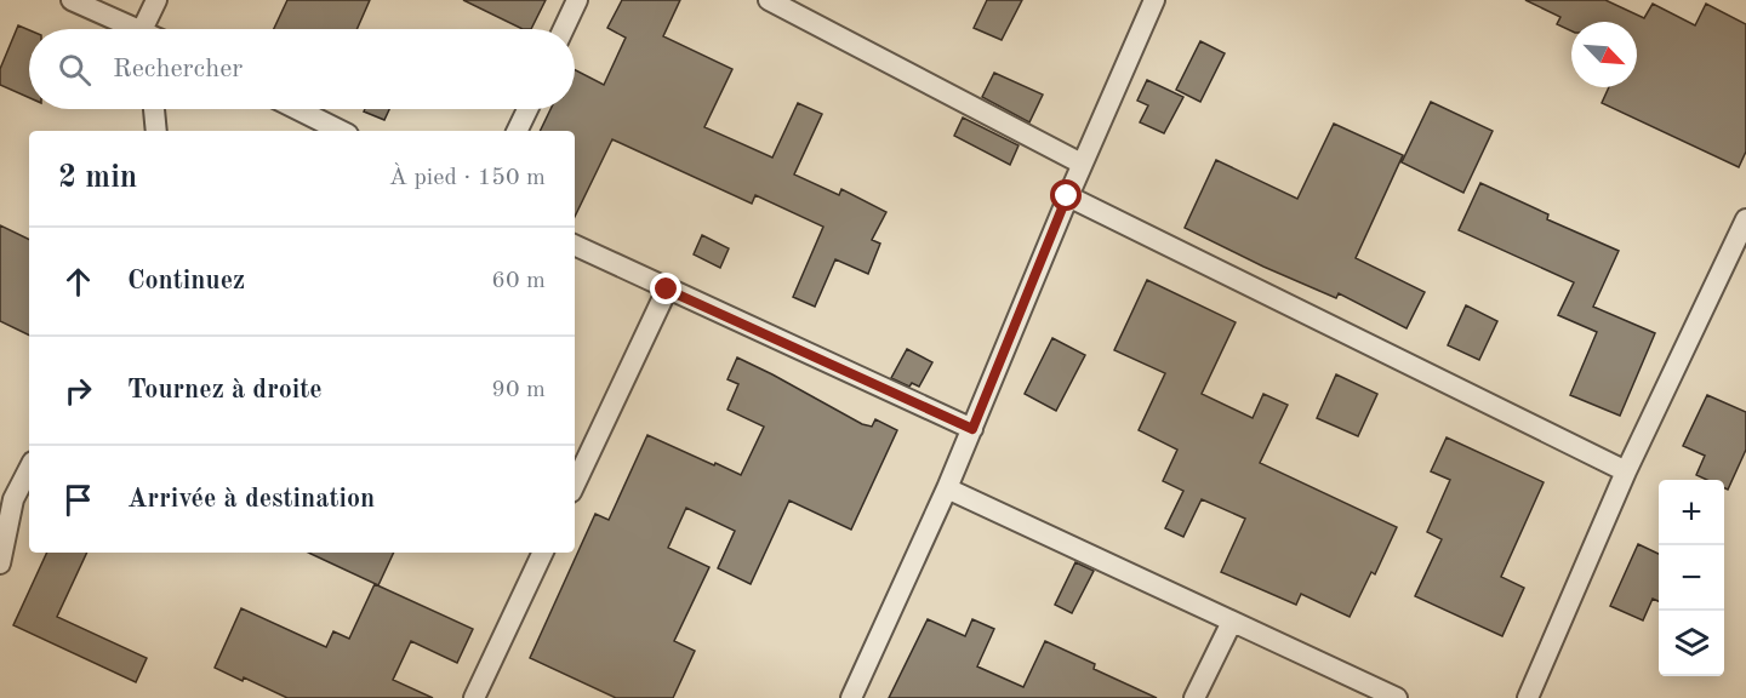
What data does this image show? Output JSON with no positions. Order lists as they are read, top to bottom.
{
  "north": "bottom right",
  "page": {
    "search": "Rechercher",
    "heading": ["2 min", "À pied · 150 m"],
    "list": [
      ["Continuez", "60 m"],
      ["Tournez à droite", "90 m"],
      "Arrivée à destination"
    ],
    "map_buttons": ["+", "−"]
  }
}
